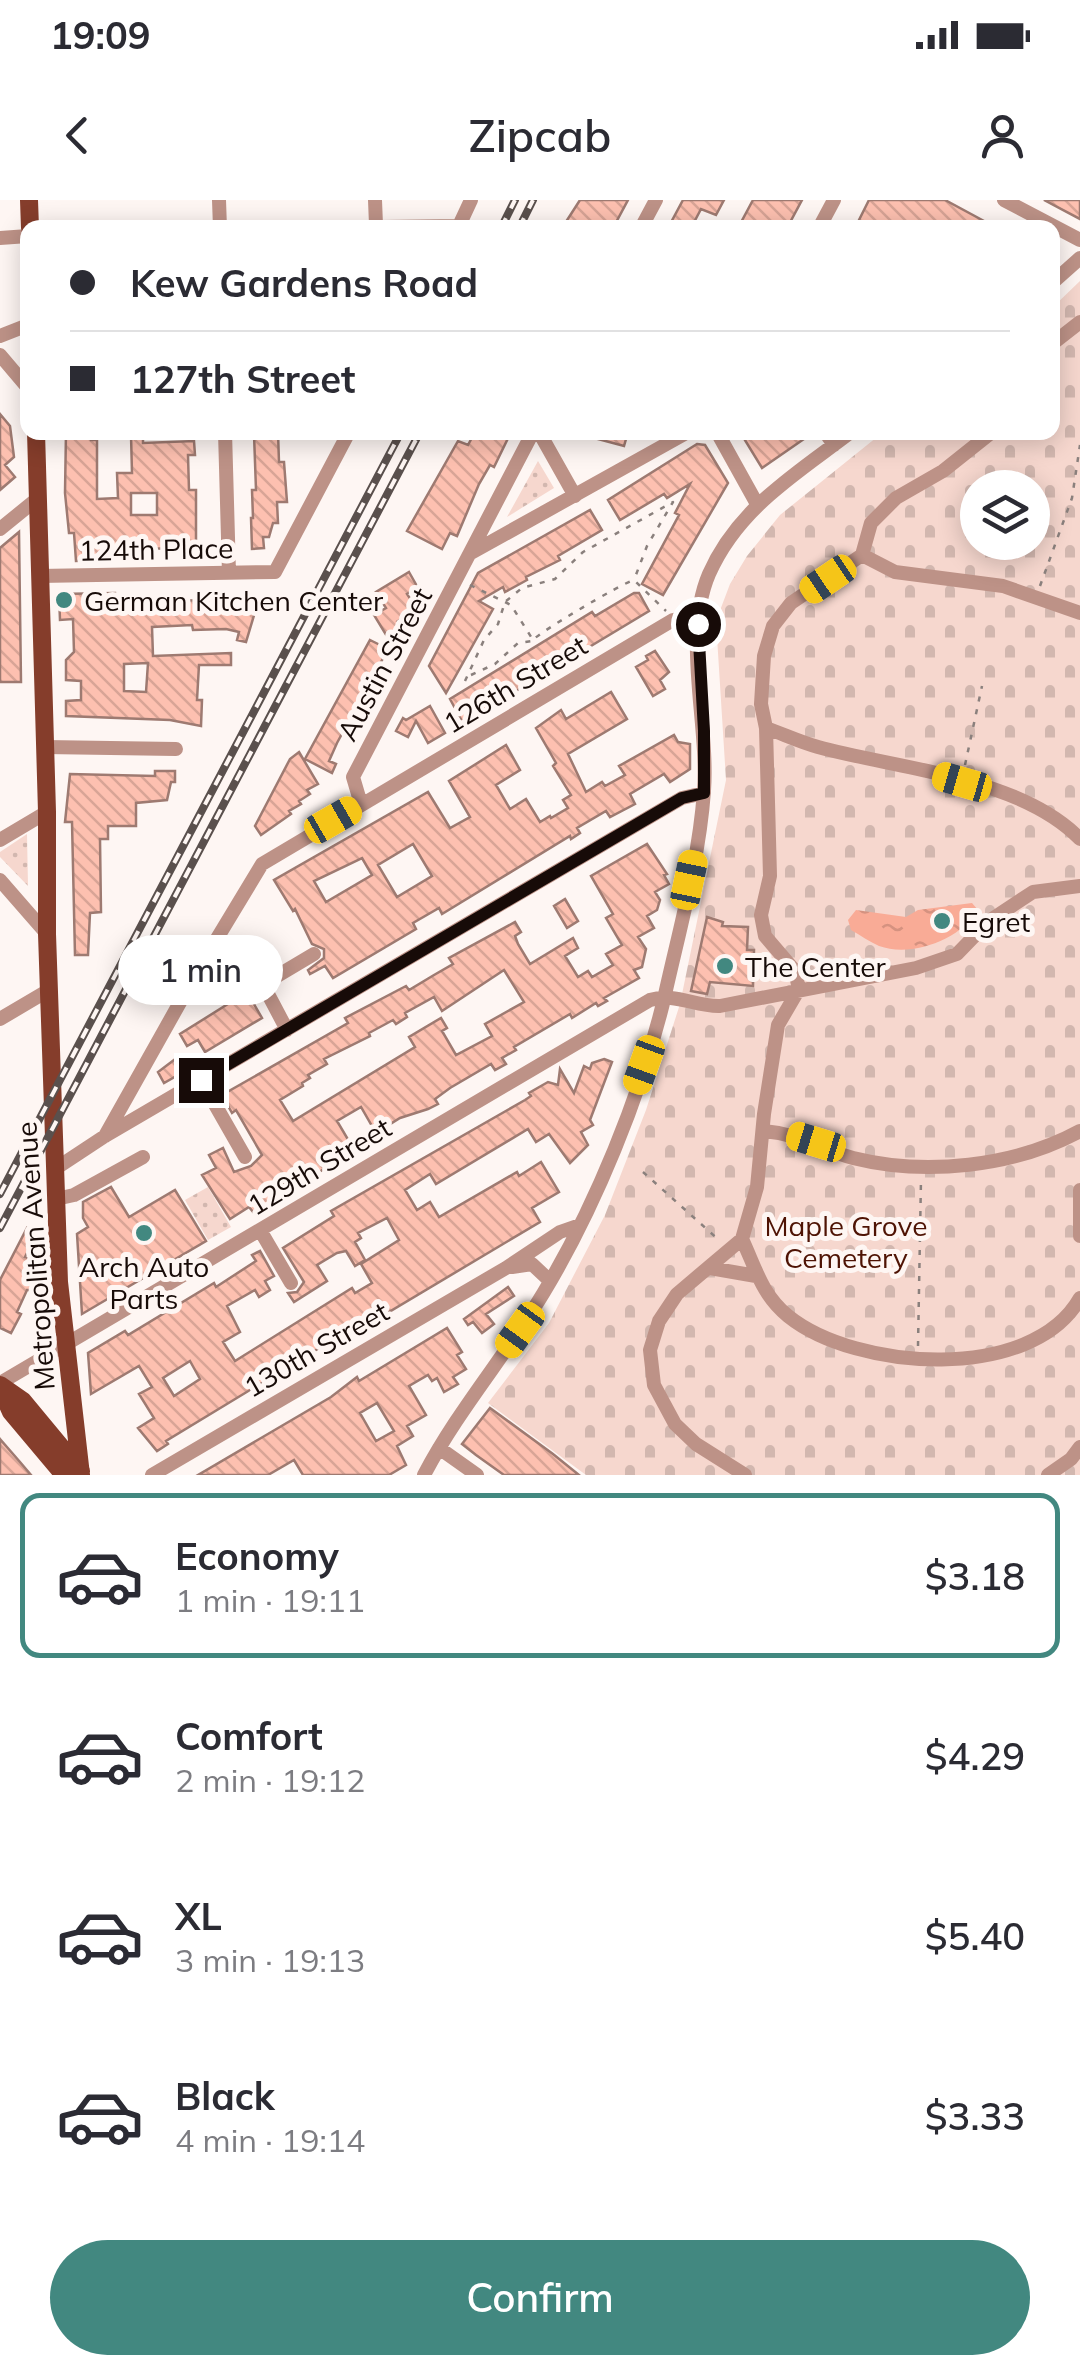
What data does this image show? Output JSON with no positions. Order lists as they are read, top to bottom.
{
  "streets": {
    "main road": ["Metropolitan Avenue"],
    "street": [
      "124th Place",
      "Austin Street",
      "126th Street",
      "129th Street",
      "130th Street"
    ]
  },
  "crossings": [
    ["124th Place", "Metropolitan Avenue"],
    ["Austin Street", "126th Street"],
    ["129th Street", "Metropolitan Avenue"]
  ],
  "parks": ["Maple Grove Cemetery"],
  "places": [
    "German Kitchen Center",
    "Egret",
    "The Center",
    "Arch Auto Parts"
  ],
  "page": {
    "status": "19:09",
    "header": "Zipcab",
    "banner": ["Kew Gardens Road", "127th Street"],
    "bubble": "1 min",
    "list": [
      {
        "name": "Economy",
        "note": "1 min · 19:11",
        "value": "$3.18"
      },
      {
        "name": "Comfort",
        "note": "2 min · 19:12",
        "value": "$4.29"
      },
      {
        "name": "XL",
        "note": "3 min · 19:13",
        "value": "$5.40"
      },
      {
        "name": "Black",
        "note": "4 min · 19:14",
        "value": "$3.33"
      }
    ],
    "buttons": "Confirm"
  }
}
